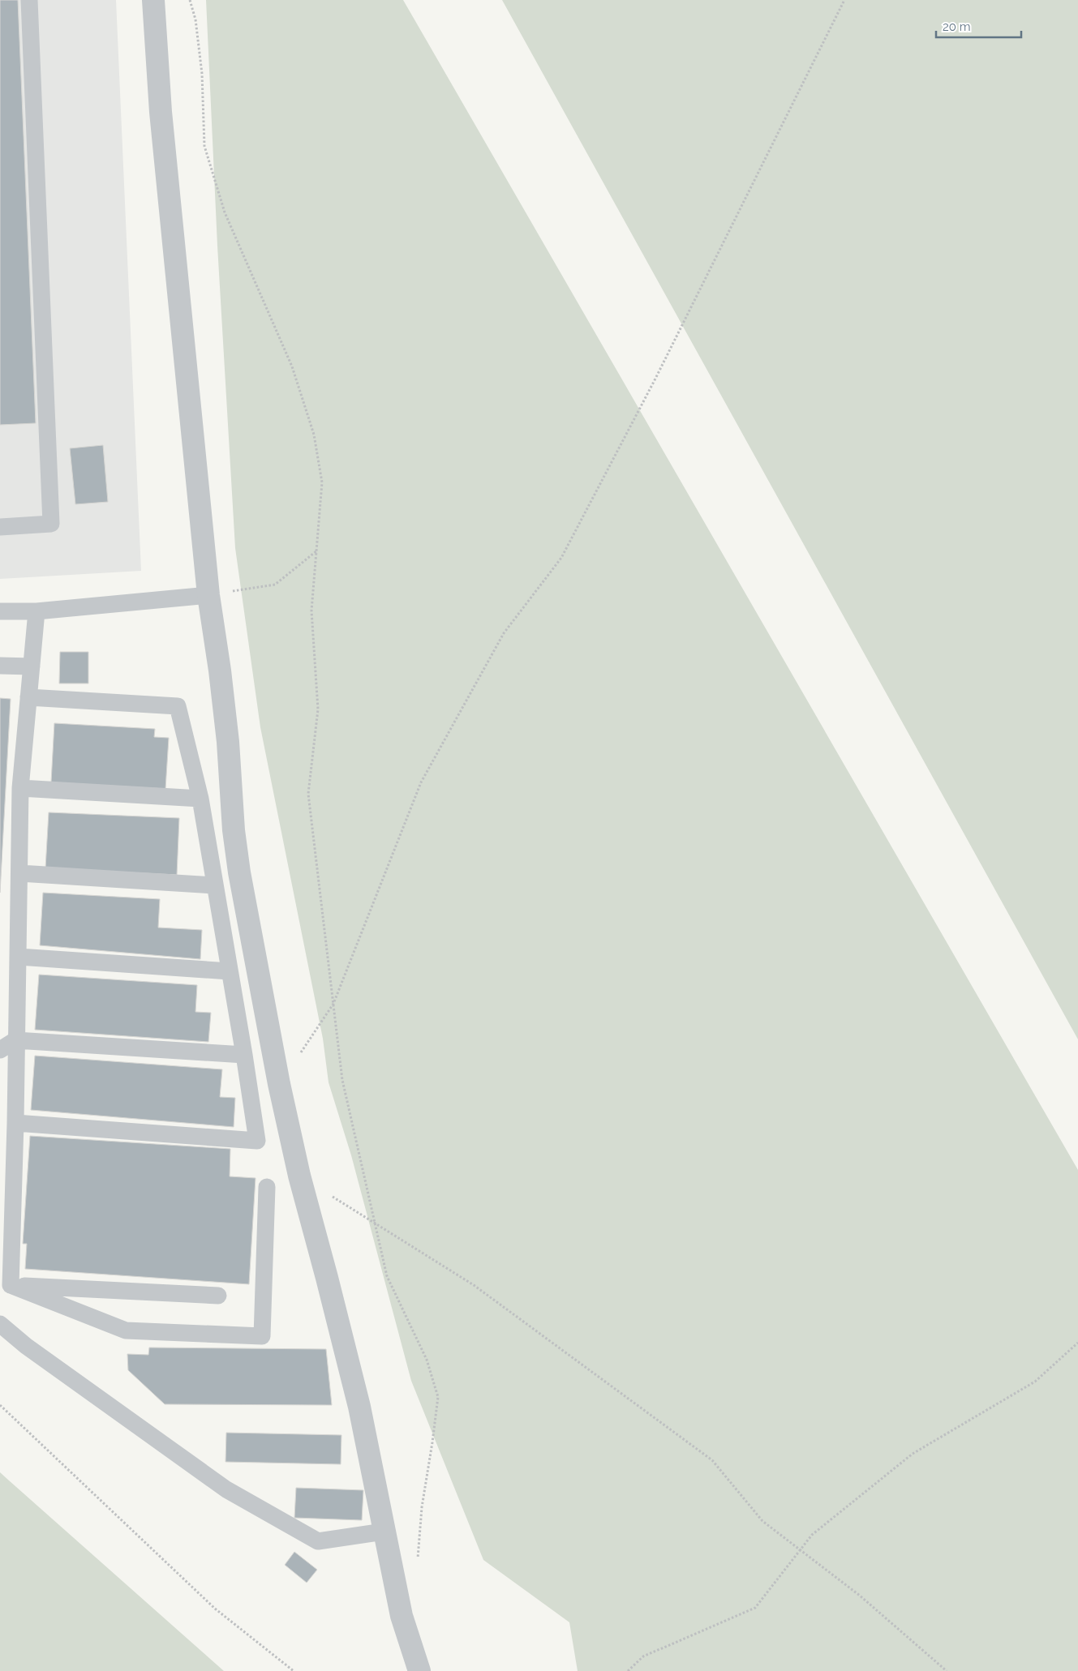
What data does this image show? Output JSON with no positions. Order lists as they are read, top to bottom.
{
  "scale_bar": "20 m"
}
